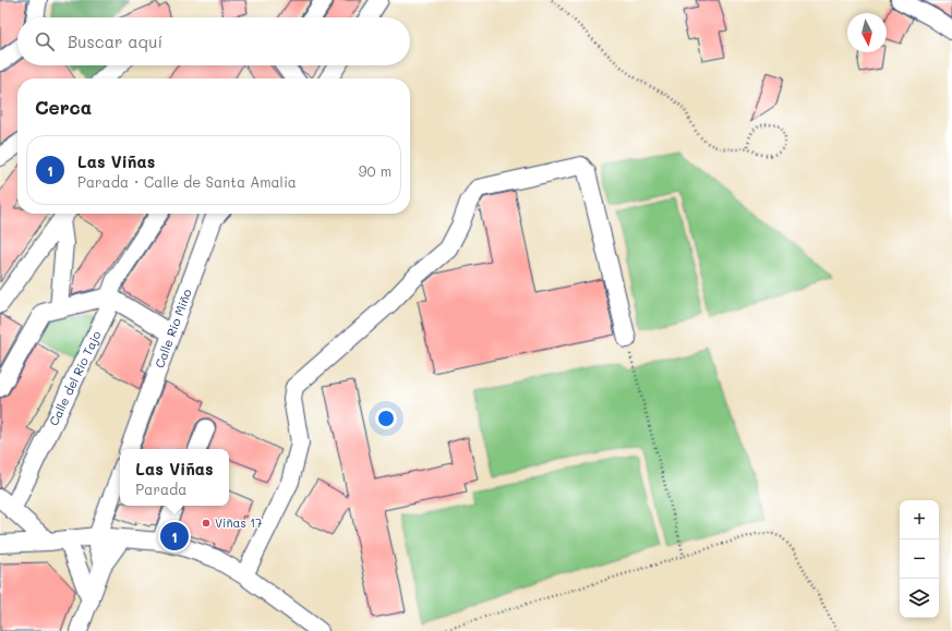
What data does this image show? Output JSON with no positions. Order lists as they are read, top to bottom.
{
  "streets": {
    "street": ["Calle Río Miño", "Calle del Río Tajo"]
  },
  "places": ["Viñas 17"],
  "north": "bottom",
  "page": {
    "search": "Buscar aquí",
    "heading": "Cerca",
    "list": [
      {
        "mark": "1",
        "name": "Las Viñas",
        "note": "Parada · Calle de Santa Amalia",
        "value": "90 m"
      }
    ],
    "popup": ["Las Viñas", "Parada"],
    "map_buttons": ["+", "−"],
    "pins": "1"
  }
}
